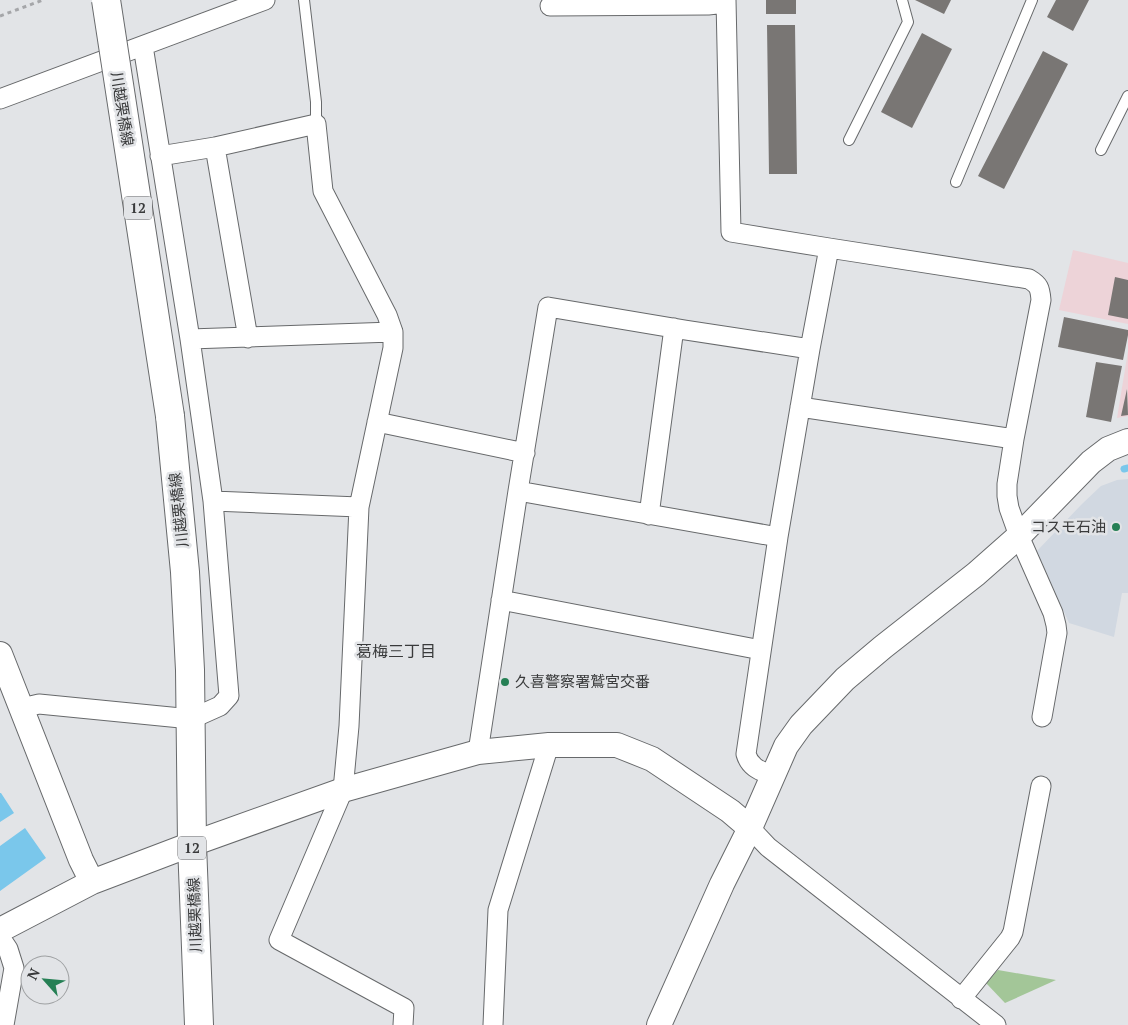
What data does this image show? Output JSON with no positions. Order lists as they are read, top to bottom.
{
  "streets": {
    "main road": ["川越栗橋線", "12"]
  },
  "districts": ["葛梅三丁目"],
  "places": ["コスモ石油", "久喜警察署鷲宮交番"],
  "north": "top left"
}
